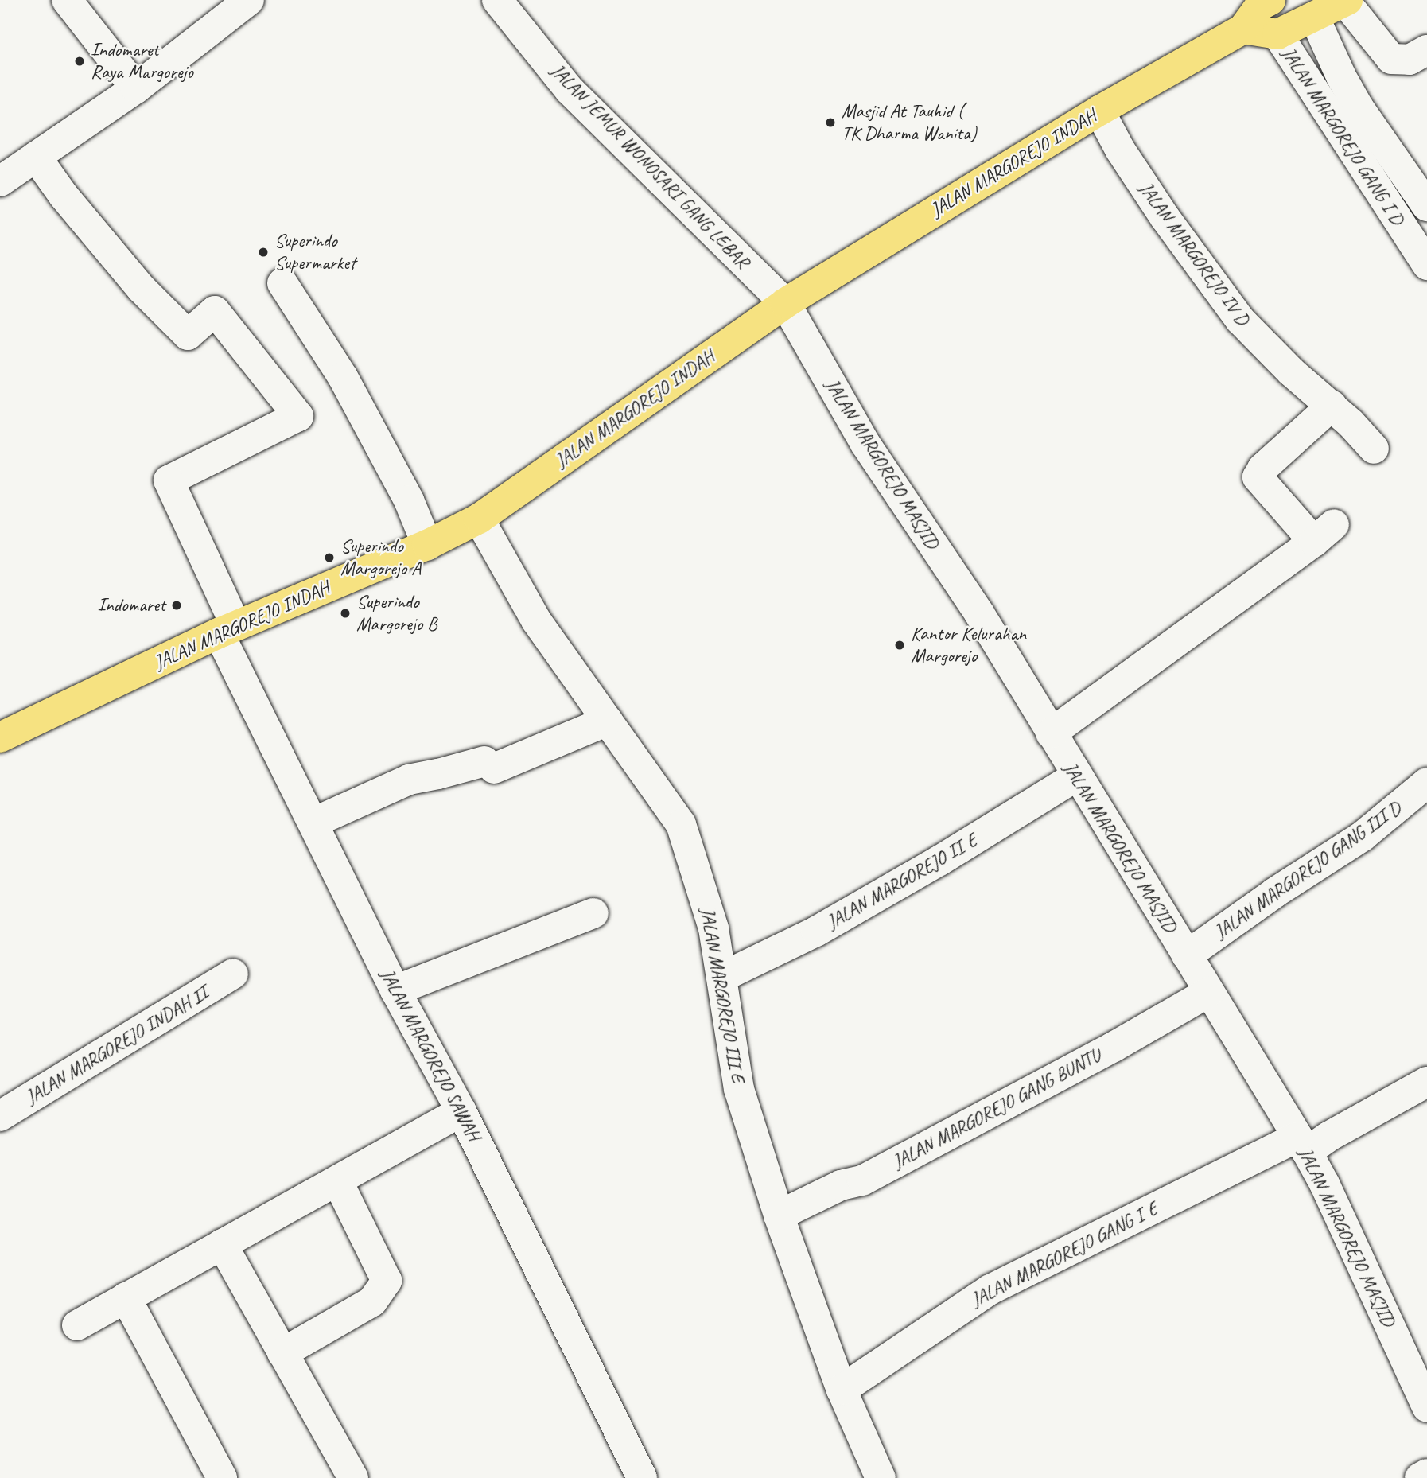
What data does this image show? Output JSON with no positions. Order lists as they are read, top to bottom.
{
  "streets": {
    "main road": ["JALAN MARGOREJO INDAH"],
    "street": [
      "JALAN MARGOREJO GANG I D",
      "JALAN JEMUR WONOSARI GANG LEBAR",
      "JALAN MARGOREJO IV D",
      "JALAN MARGOREJO MASJID",
      "JALAN MARGOREJO GANG III D",
      "JALAN MARGOREJO II E",
      "JALAN MARGOREJO III E",
      "JALAN MARGOREJO INDAH II",
      "JALAN MARGOREJO SAWAH",
      "JALAN MARGOREJO GANG BUNTU",
      "JALAN MARGOREJO GANG I E"
    ]
  },
  "crossings": [
    ["JALAN MARGOREJO INDAH", "JALAN JEMUR WONOSARI GANG LEBAR"],
    ["JALAN MARGOREJO INDAH", "JALAN MARGOREJO IV D"],
    ["JALAN MARGOREJO INDAH", "JALAN MARGOREJO MASJID"],
    ["JALAN MARGOREJO INDAH", "JALAN MARGOREJO III E"],
    ["JALAN MARGOREJO INDAH", "JALAN MARGOREJO SAWAH"],
    ["JALAN JEMUR WONOSARI GANG LEBAR", "JALAN MARGOREJO MASJID"],
    ["JALAN MARGOREJO MASJID", "JALAN MARGOREJO GANG III D"],
    ["JALAN MARGOREJO MASJID", "JALAN MARGOREJO II E"],
    ["JALAN MARGOREJO MASJID", "JALAN MARGOREJO GANG BUNTU"],
    ["JALAN MARGOREJO MASJID", "JALAN MARGOREJO GANG I E"],
    ["JALAN MARGOREJO II E", "JALAN MARGOREJO III E"],
    ["JALAN MARGOREJO III E", "JALAN MARGOREJO GANG BUNTU"],
    ["JALAN MARGOREJO III E", "JALAN MARGOREJO GANG I E"]
  ],
  "places": [
    "Indomaret Raya Margorejo",
    "Masjid At Tauhid ( TK Dharma Wanita)",
    "Superindo Supermarket",
    "Superindo Margorejo A",
    "Indomaret",
    "Superindo Margorejo B",
    "Kantor Kelurahan Margorejo"
  ]
}
